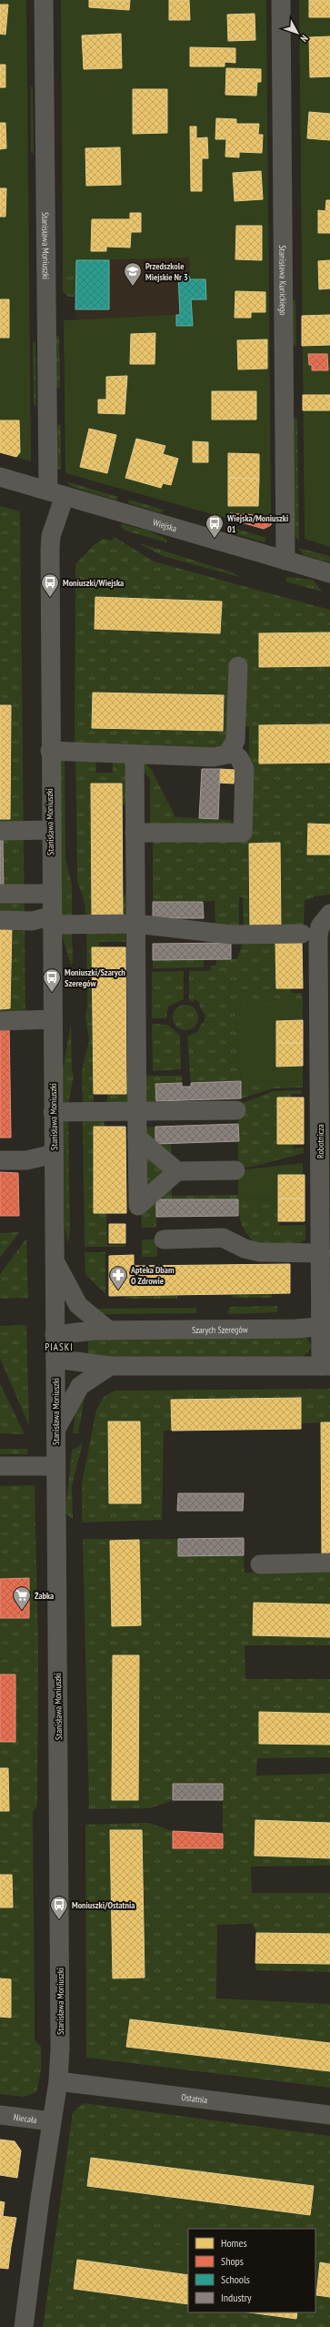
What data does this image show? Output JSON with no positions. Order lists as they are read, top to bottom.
{
  "streets": {
    "street": [
      "Stanisława Moniuszki",
      "Stanisława Kunickiego",
      "Wiejska",
      "Robotnicza",
      "Szarych Szeregów",
      "Ostatnia",
      "Niecała"
    ]
  },
  "crossings": [
    ["Stanisława Moniuszki", "Wiejska"],
    ["Stanisława Moniuszki", "Szarych Szeregów"],
    ["Stanisława Moniuszki", "Ostatnia"],
    ["Stanisława Moniuszki", "Niecała"],
    ["Stanisława Kunickiego", "Wiejska"],
    ["Robotnicza", "Szarych Szeregów"]
  ],
  "districts": ["PIASKI"],
  "places": {
    "school or university": ["Przedszkole Miejskie Nr 3"],
    "bus stop": [
      "Wiejska/Moniuszki 01",
      "Moniuszki/Wiejska",
      "Moniuszki/Szarych Szeregów",
      "Moniuszki/Ostatnia"
    ],
    "pharmacy": ["Apteka Dbam O Zdrowie"],
    "supermarket": ["Żabka"]
  },
  "legend": [
    "Homes",
    "Shops",
    "Schools",
    "Industry"
  ],
  "north": "bottom right"
}
